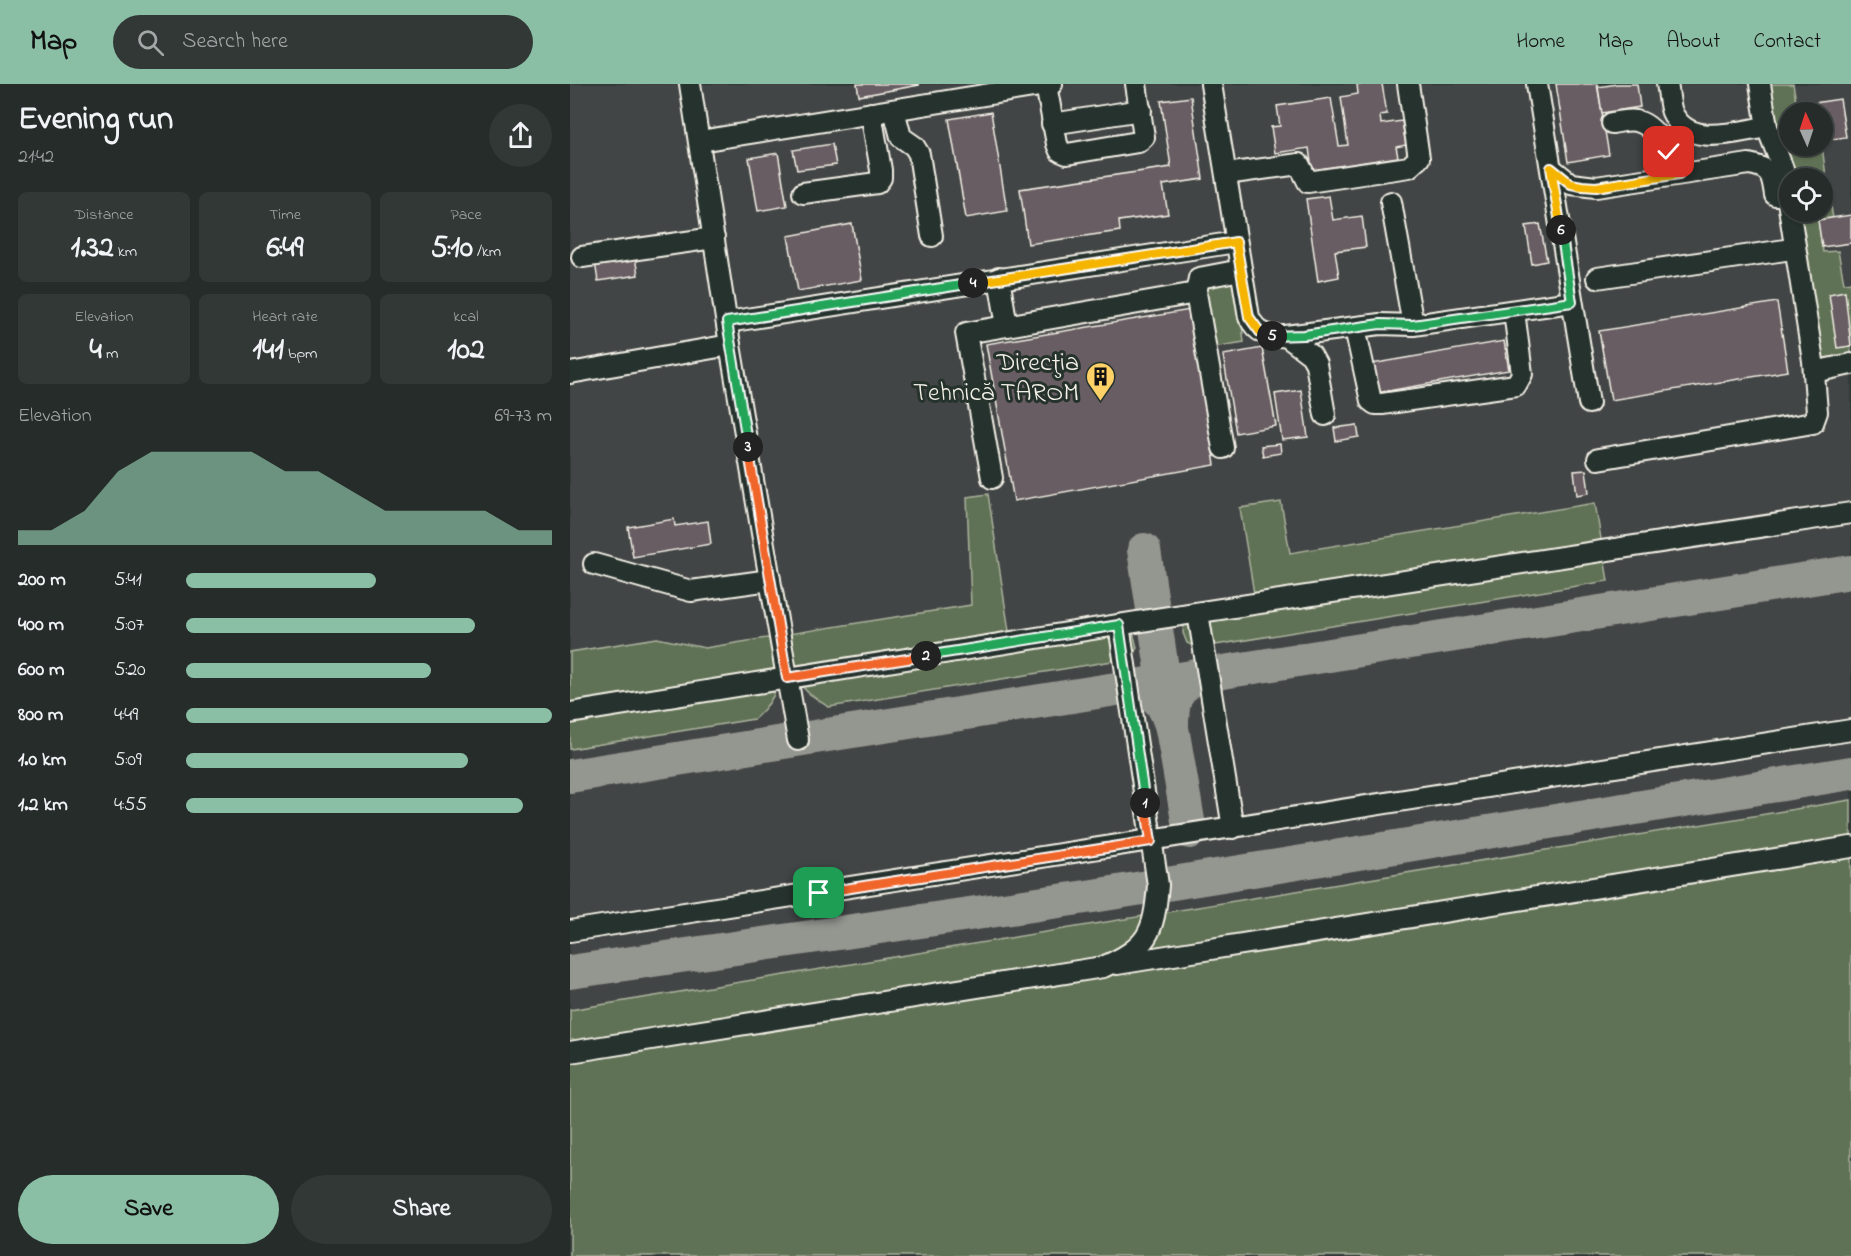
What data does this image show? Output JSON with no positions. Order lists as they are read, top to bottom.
{
  "places": {
    "building": ["Direcţia Tehnică TAROM"]
  },
  "north": "top",
  "page": {
    "header": "Map",
    "search": "Search here",
    "nav": [
      "Home",
      "Map",
      "About",
      "Contact"
    ],
    "heading": ["Evening run", "21:42"],
    "stats": [
      ["Distance", "1.32 km"],
      ["Time", "6:49"],
      ["Pace", "5:10 /km"],
      ["Elevation", "4 m"],
      ["Heart rate", "141 bpm"],
      ["kcal", "102"]
    ],
    "pins": [
      "6",
      "4",
      "5",
      "3",
      "2",
      "1"
    ],
    "chart": ["Elevation", "69–73 m"],
    "list": [
      {
        "name": "200 m",
        "note": "5:41"
      },
      {
        "name": "400 m",
        "note": "5:07"
      },
      {
        "name": "600 m",
        "note": "5:20"
      },
      {
        "name": "800 m",
        "note": "4:49"
      },
      {
        "name": "1.0 km",
        "note": "5:09"
      },
      {
        "name": "1.2 km",
        "note": "4:55"
      }
    ],
    "buttons": ["Save", "Share"]
  }
}
